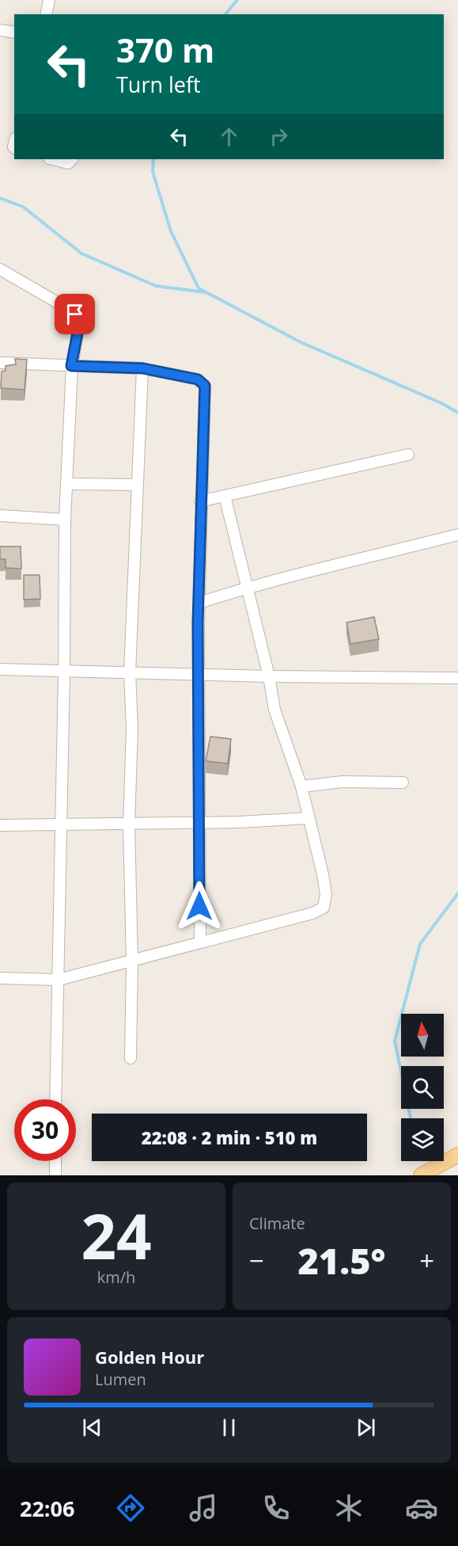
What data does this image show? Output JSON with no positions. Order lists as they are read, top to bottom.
{
  "north": "top",
  "page": {
    "turn": ["370 m", "Turn left"],
    "limit": "30",
    "trip": "22:08 · 2 min · 510 m",
    "tile": [
      ["24", "km/h"],
      "Climate"
    ],
    "heat": ["−", "21.5°", "+"],
    "song": ["Golden Hour", "Lumen"],
    "tabs": "22:06"
  }
}
